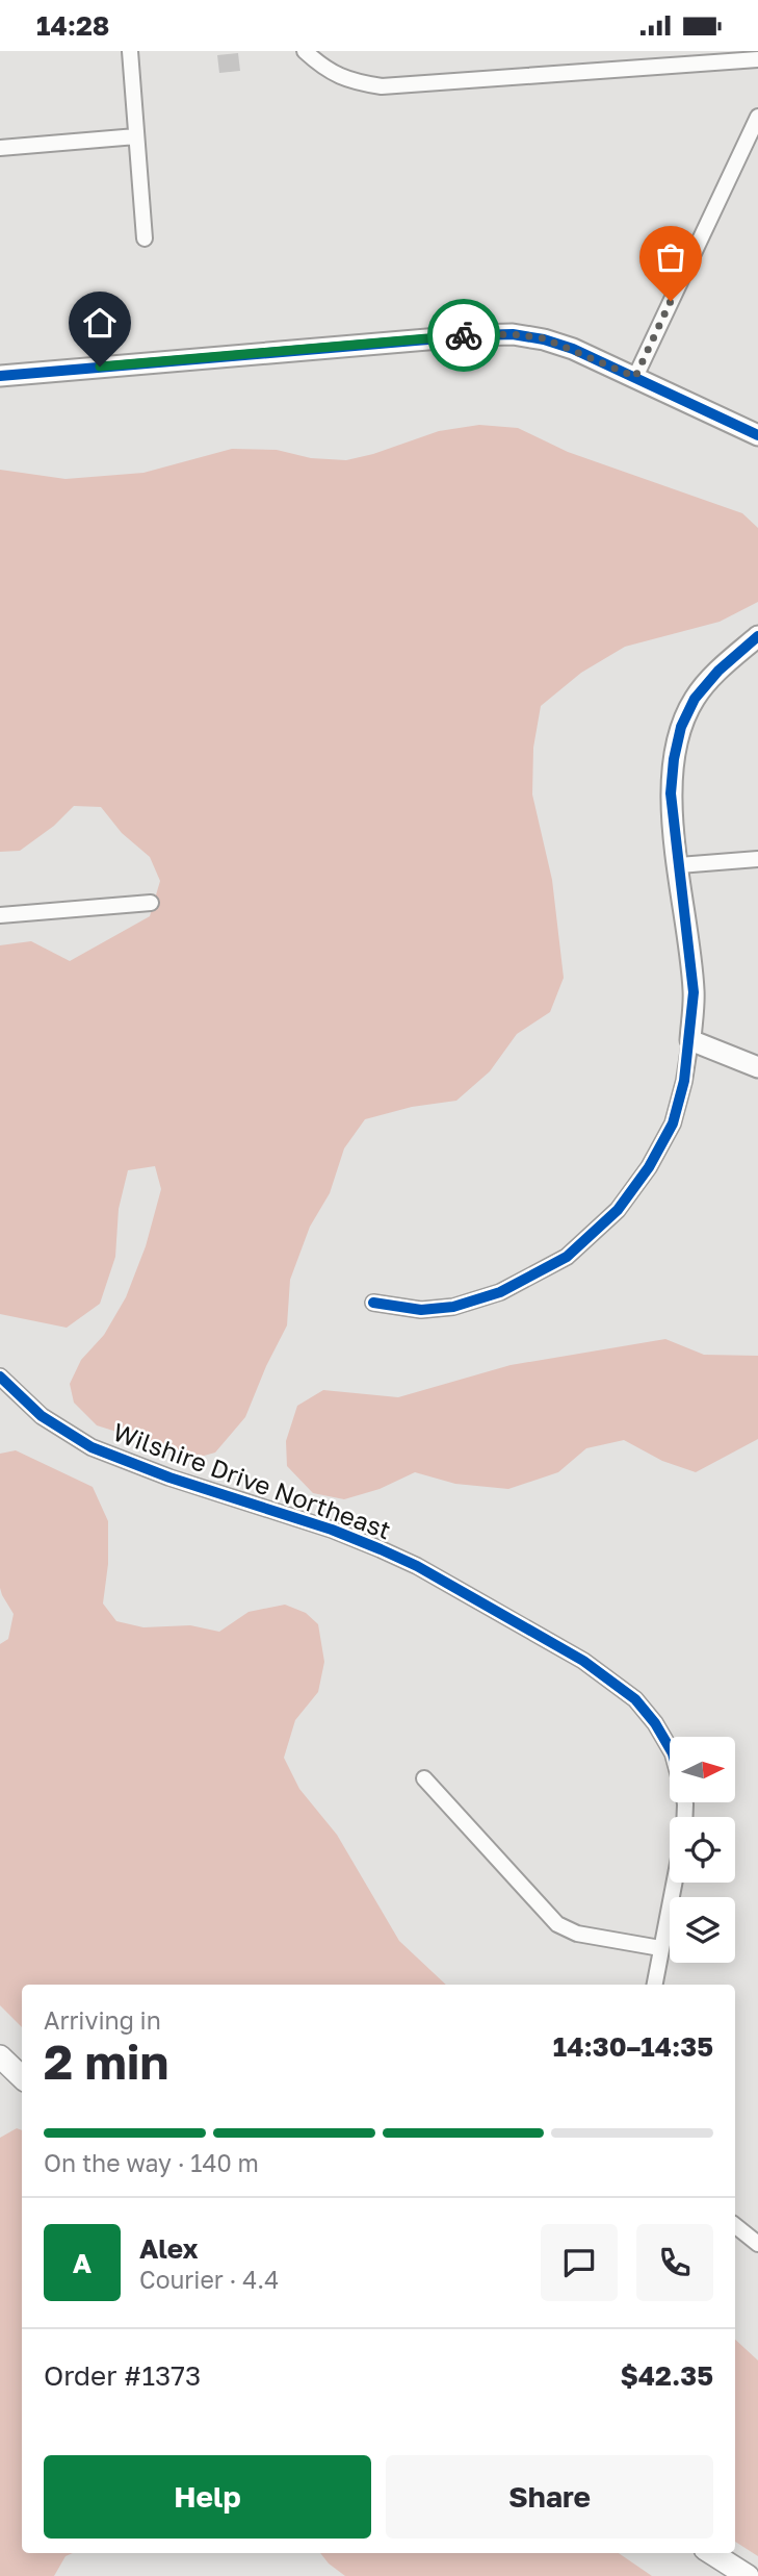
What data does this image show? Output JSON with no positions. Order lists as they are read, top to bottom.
{
  "streets": {
    "street": ["Wilshire Drive Northeast"]
  },
  "north": "right",
  "page": {
    "status": "14:28",
    "heading": ["2 min", "Arriving in", "14:30–14:35"],
    "panel": [
      "Alex",
      "Courier · 4.4",
      "Order #1373",
      "$42.35"
    ],
    "bar": "On the way · 140 m",
    "round": "A",
    "buttons": ["Help", "Share"]
  }
}
